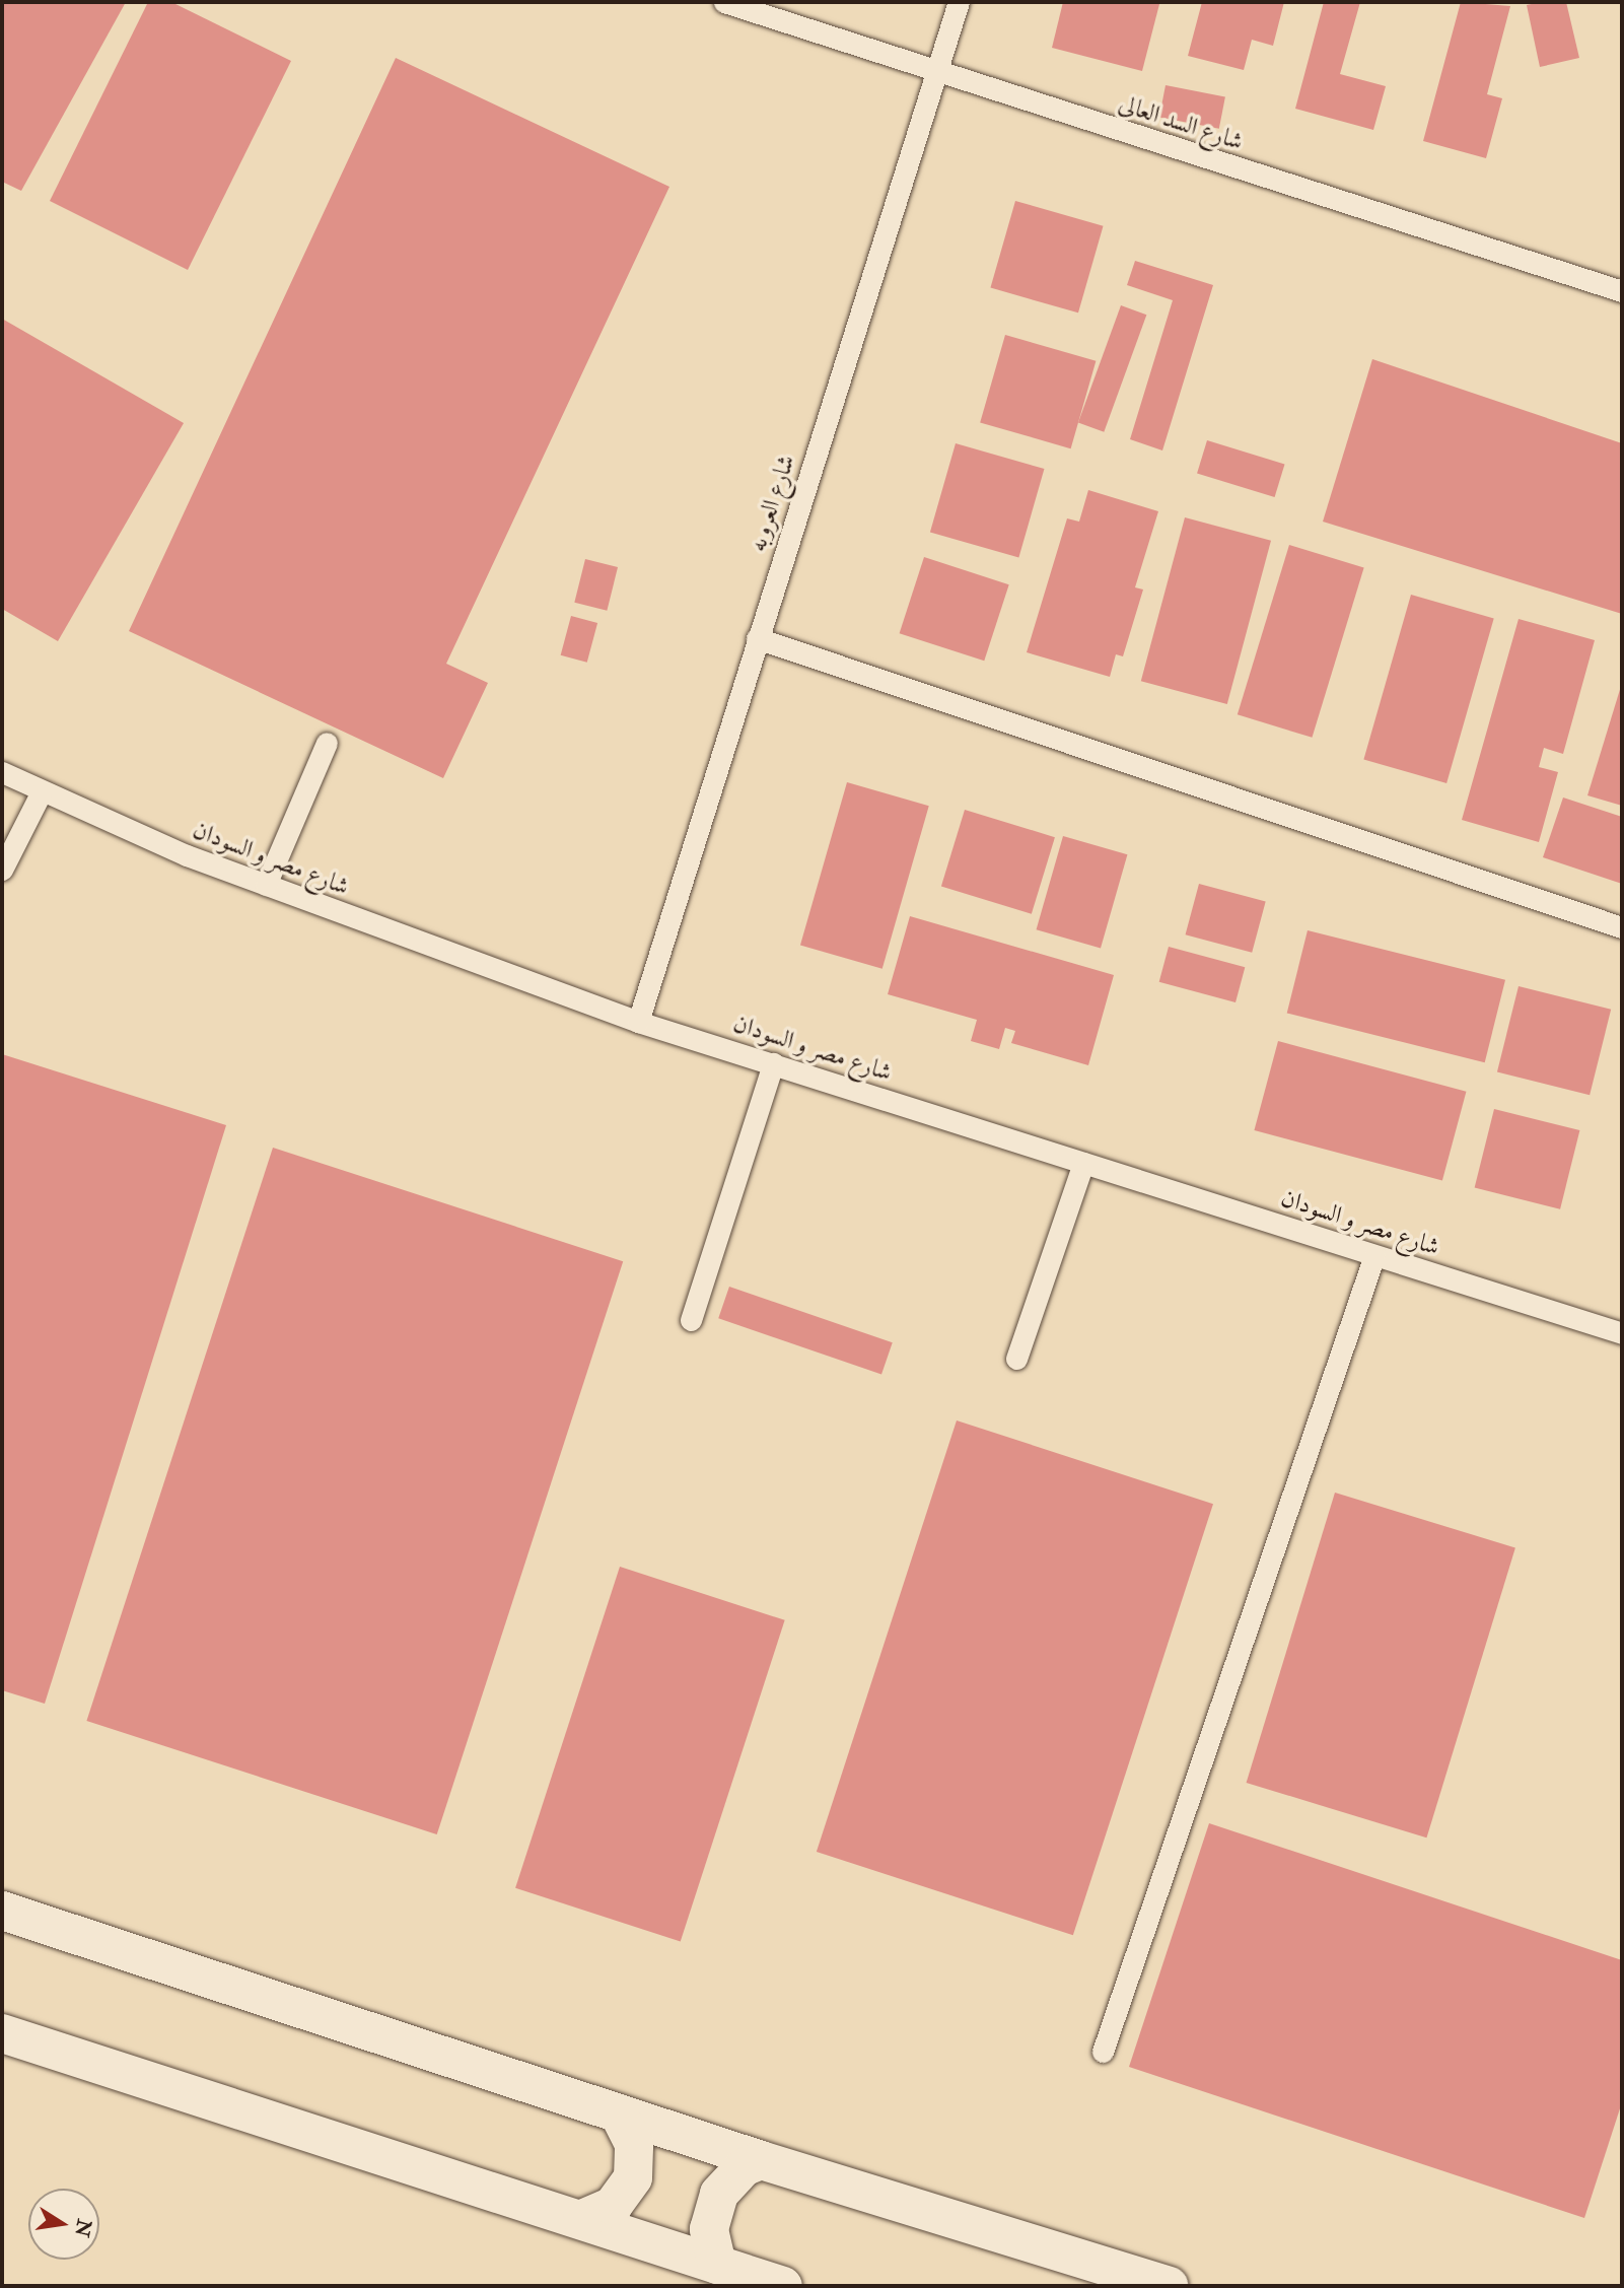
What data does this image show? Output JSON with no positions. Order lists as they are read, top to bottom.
{
  "streets": {
    "lane": ["شارع السد العالى", "شارع العروبه", "شارع مصر و السودان"]
  },
  "crossings": [
    ["شارع السد العالى", "شارع العروبه"],
    ["شارع العروبه", "شارع مصر و السودان"]
  ],
  "north": "right"
}
